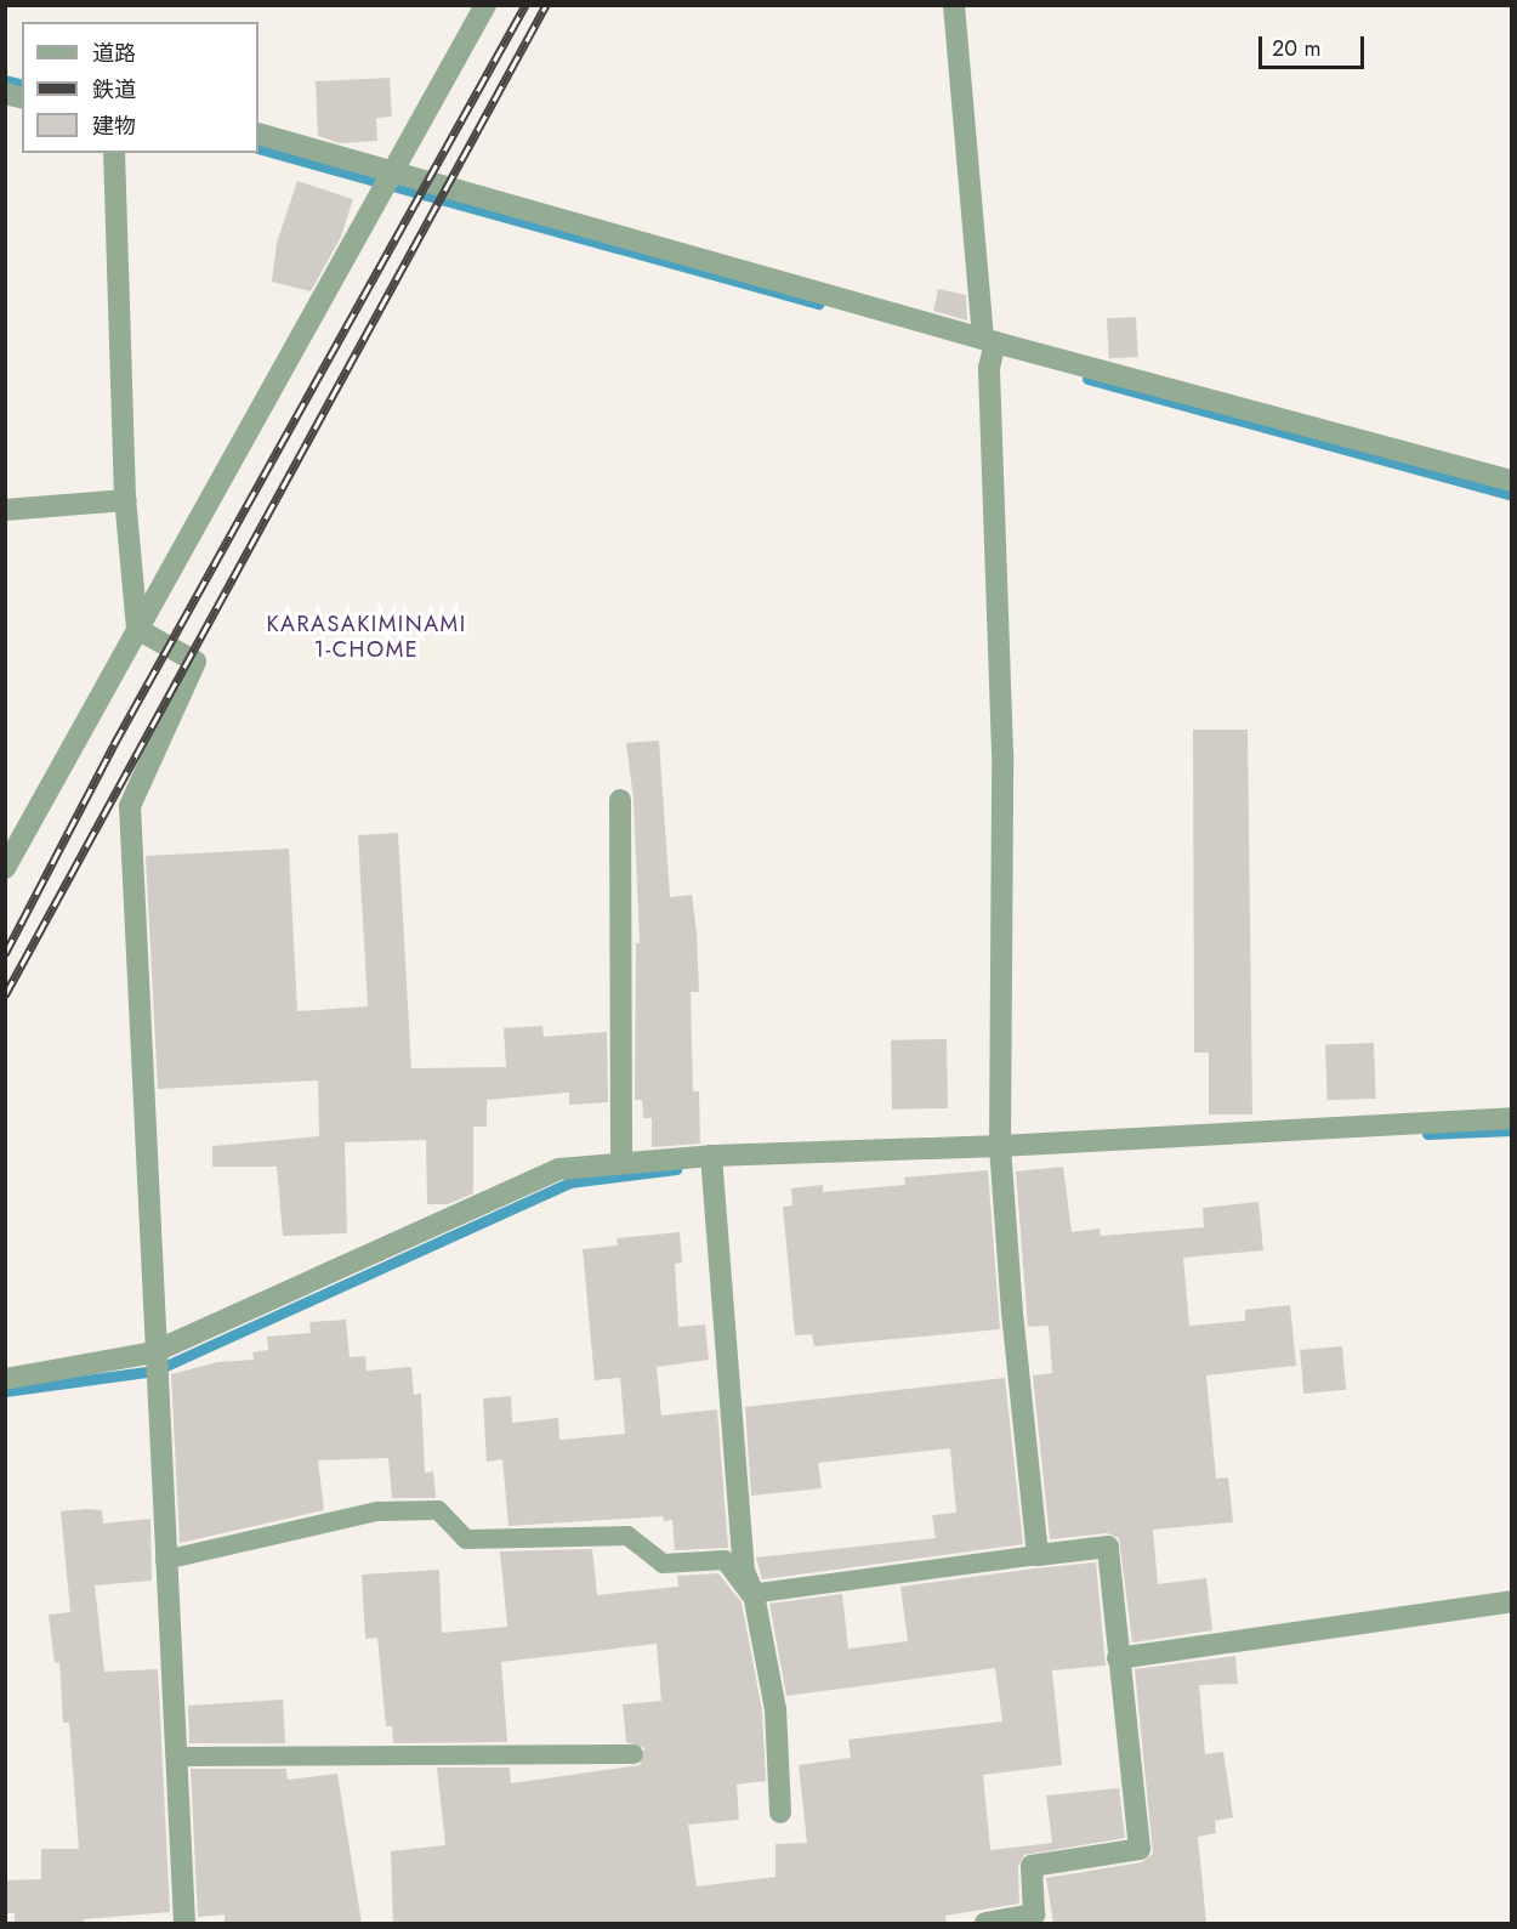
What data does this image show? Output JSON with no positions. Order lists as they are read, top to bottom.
{
  "districts": ["KARASAKIMINAMI 1-CHOME"],
  "legend": ["道路", "鉄道", "建物"],
  "scale_bar": "20 m"
}
